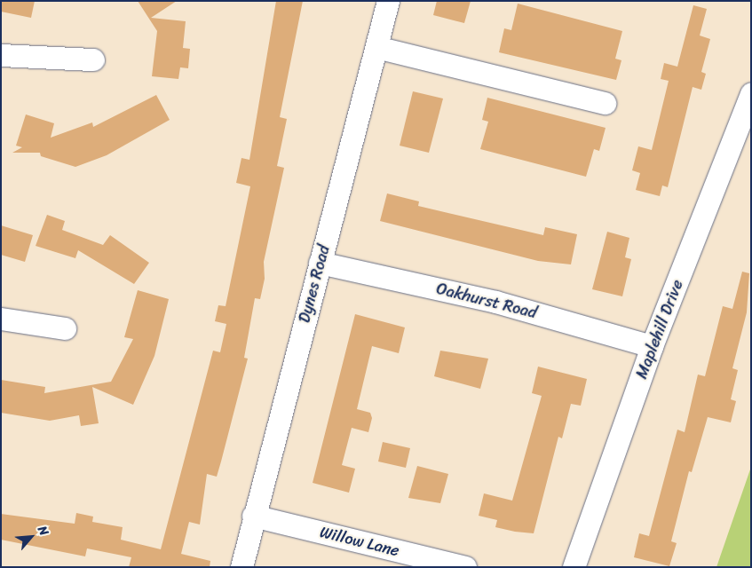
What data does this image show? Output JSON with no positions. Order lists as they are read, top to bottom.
{
  "streets": {
    "street": [
      "Dynes Road",
      "Oakhurst Road",
      "Maplehill Drive",
      "Willow Lane"
    ]
  },
  "crossings": [
    ["Dynes Road", "Oakhurst Road"],
    ["Dynes Road", "Willow Lane"],
    ["Oakhurst Road", "Maplehill Drive"]
  ],
  "north": "top right"
}
